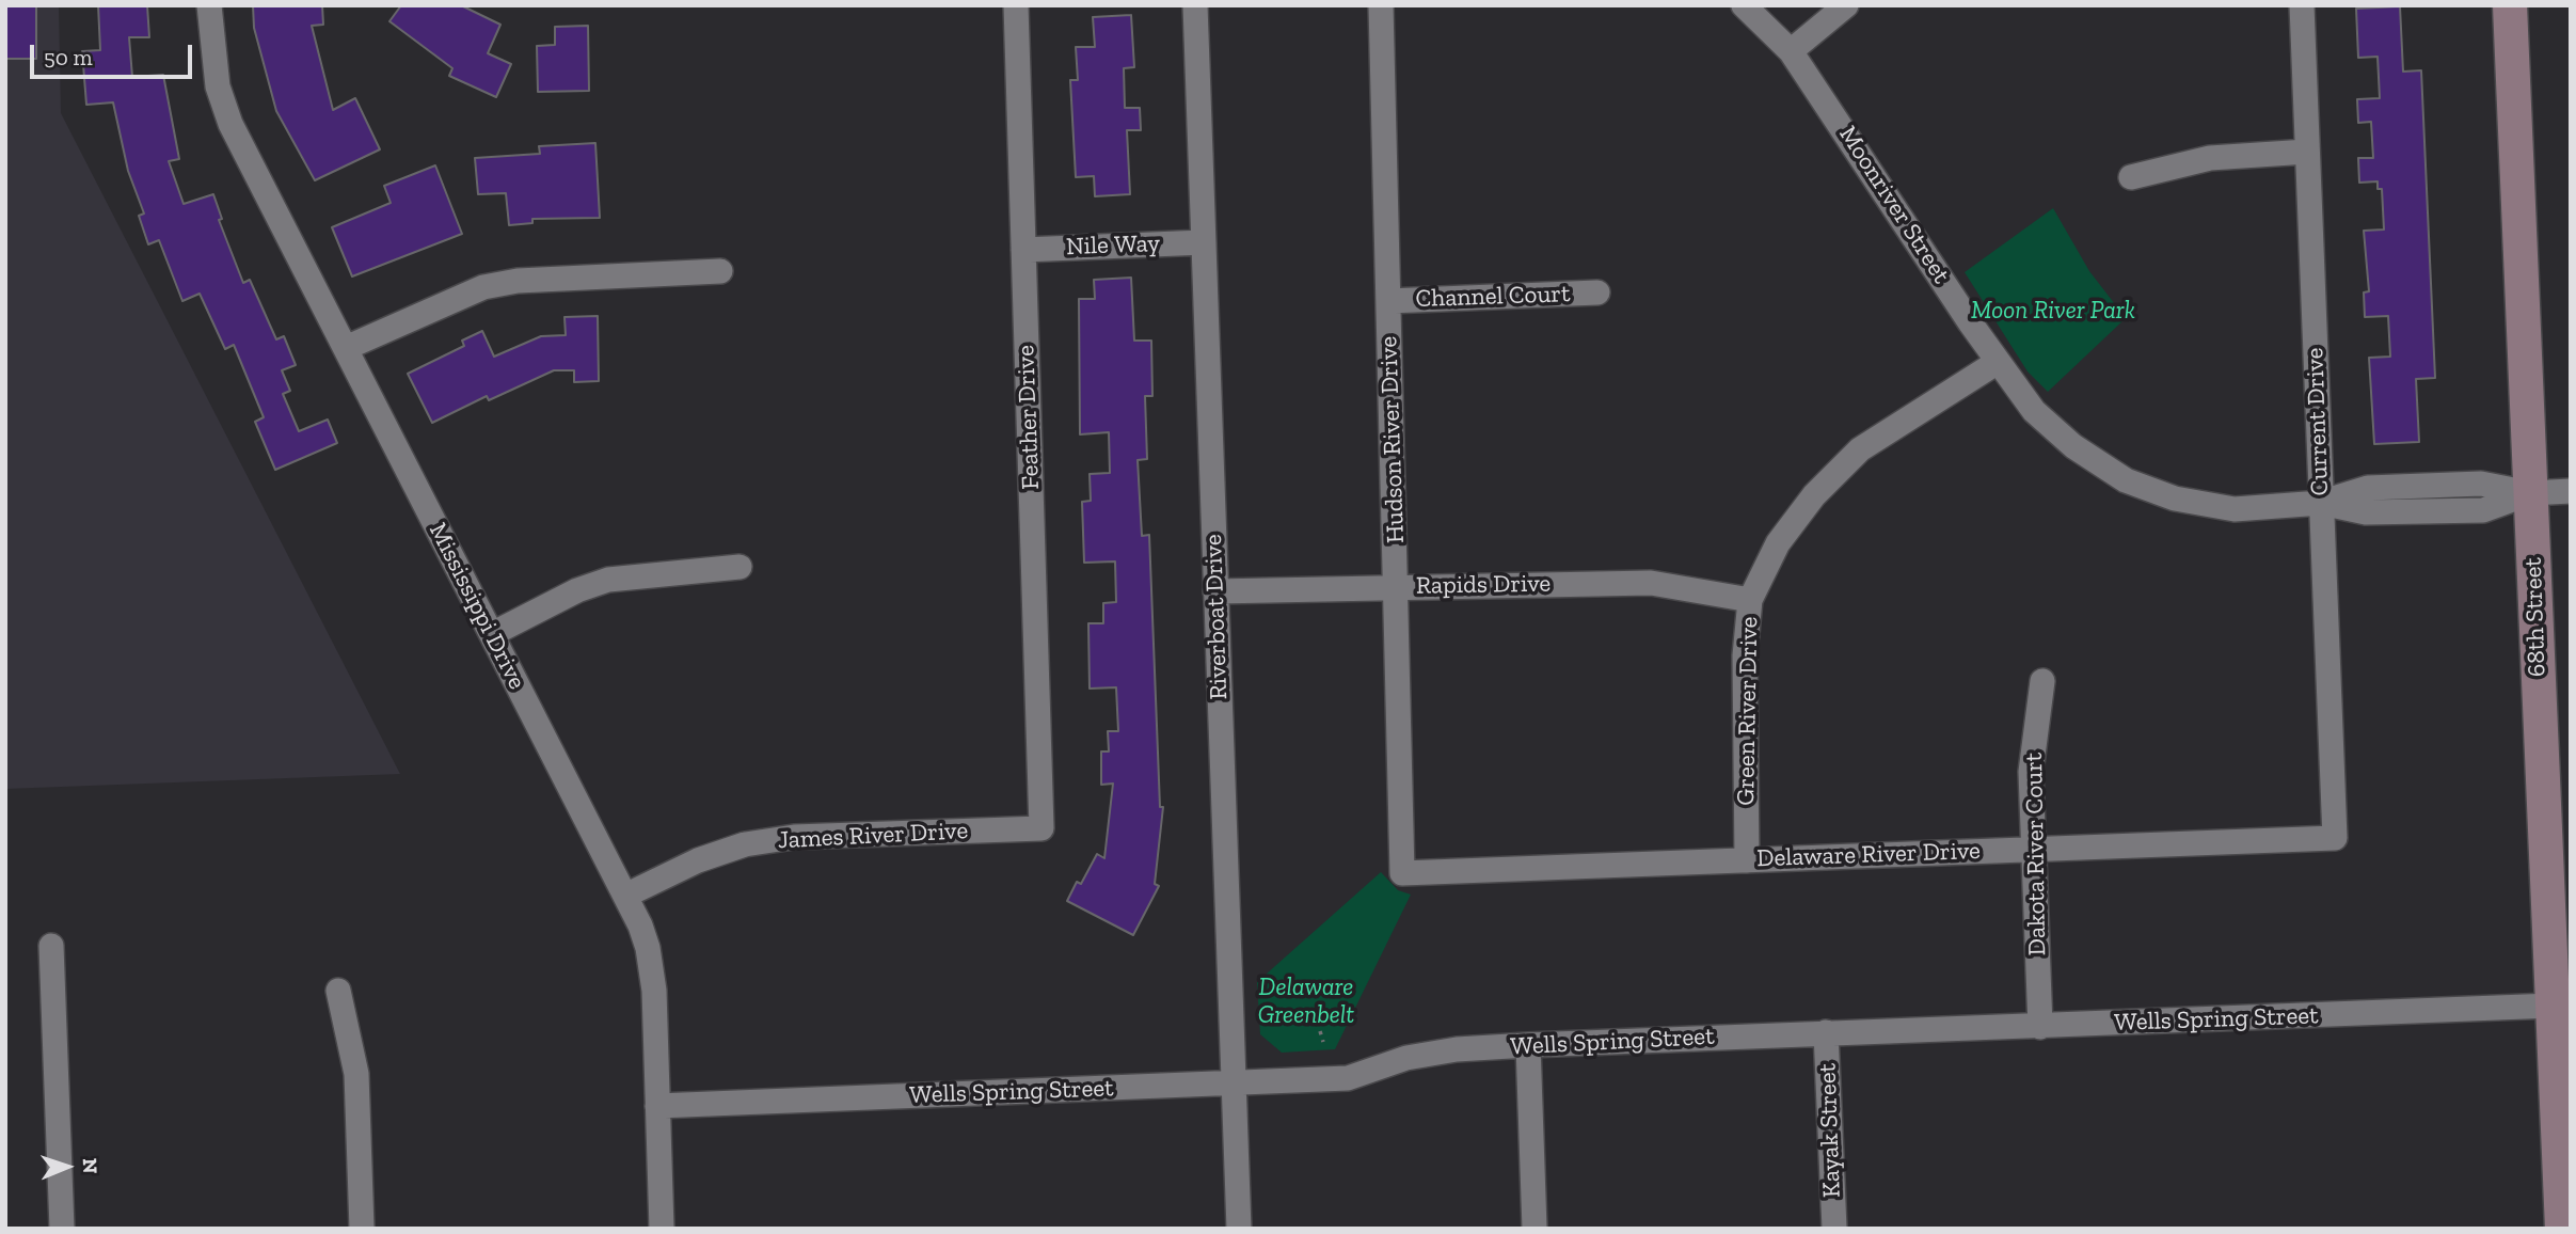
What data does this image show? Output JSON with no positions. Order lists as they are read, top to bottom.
{
  "streets": {
    "street": [
      "Moonriver Street",
      "Nile Way",
      "Channel Court",
      "Feather Drive",
      "Current Drive",
      "Hudson River Drive",
      "Rapids Drive",
      "Mississippi Drive",
      "Riverboat Drive",
      "68th Street",
      "Green River Drive",
      "James River Drive",
      "Dakota River Court",
      "Delaware River Drive",
      "Wells Spring Street",
      "Kayak Street"
    ]
  },
  "crossings": [
    ["Moonriver Street", "Current Drive"],
    ["Moonriver Street", "68th Street"],
    ["Moonriver Street", "Green River Drive"],
    ["Nile Way", "Feather Drive"],
    ["Nile Way", "Riverboat Drive"],
    ["Channel Court", "Hudson River Drive"],
    ["Feather Drive", "James River Drive"],
    ["Current Drive", "Delaware River Drive"],
    ["Hudson River Drive", "Rapids Drive"],
    ["Hudson River Drive", "Delaware River Drive"],
    ["Rapids Drive", "Riverboat Drive"],
    ["Rapids Drive", "Green River Drive"],
    ["Mississippi Drive", "James River Drive"],
    ["Mississippi Drive", "Wells Spring Street"],
    ["Riverboat Drive", "Wells Spring Street"],
    ["68th Street", "Wells Spring Street"],
    ["Green River Drive", "Delaware River Drive"],
    ["Dakota River Court", "Delaware River Drive"],
    ["Dakota River Court", "Wells Spring Street"],
    ["Wells Spring Street", "Kayak Street"]
  ],
  "parks": ["Moon River Park", "Delaware Greenbelt"],
  "scale_bar": "50 m",
  "north": "right"
}
